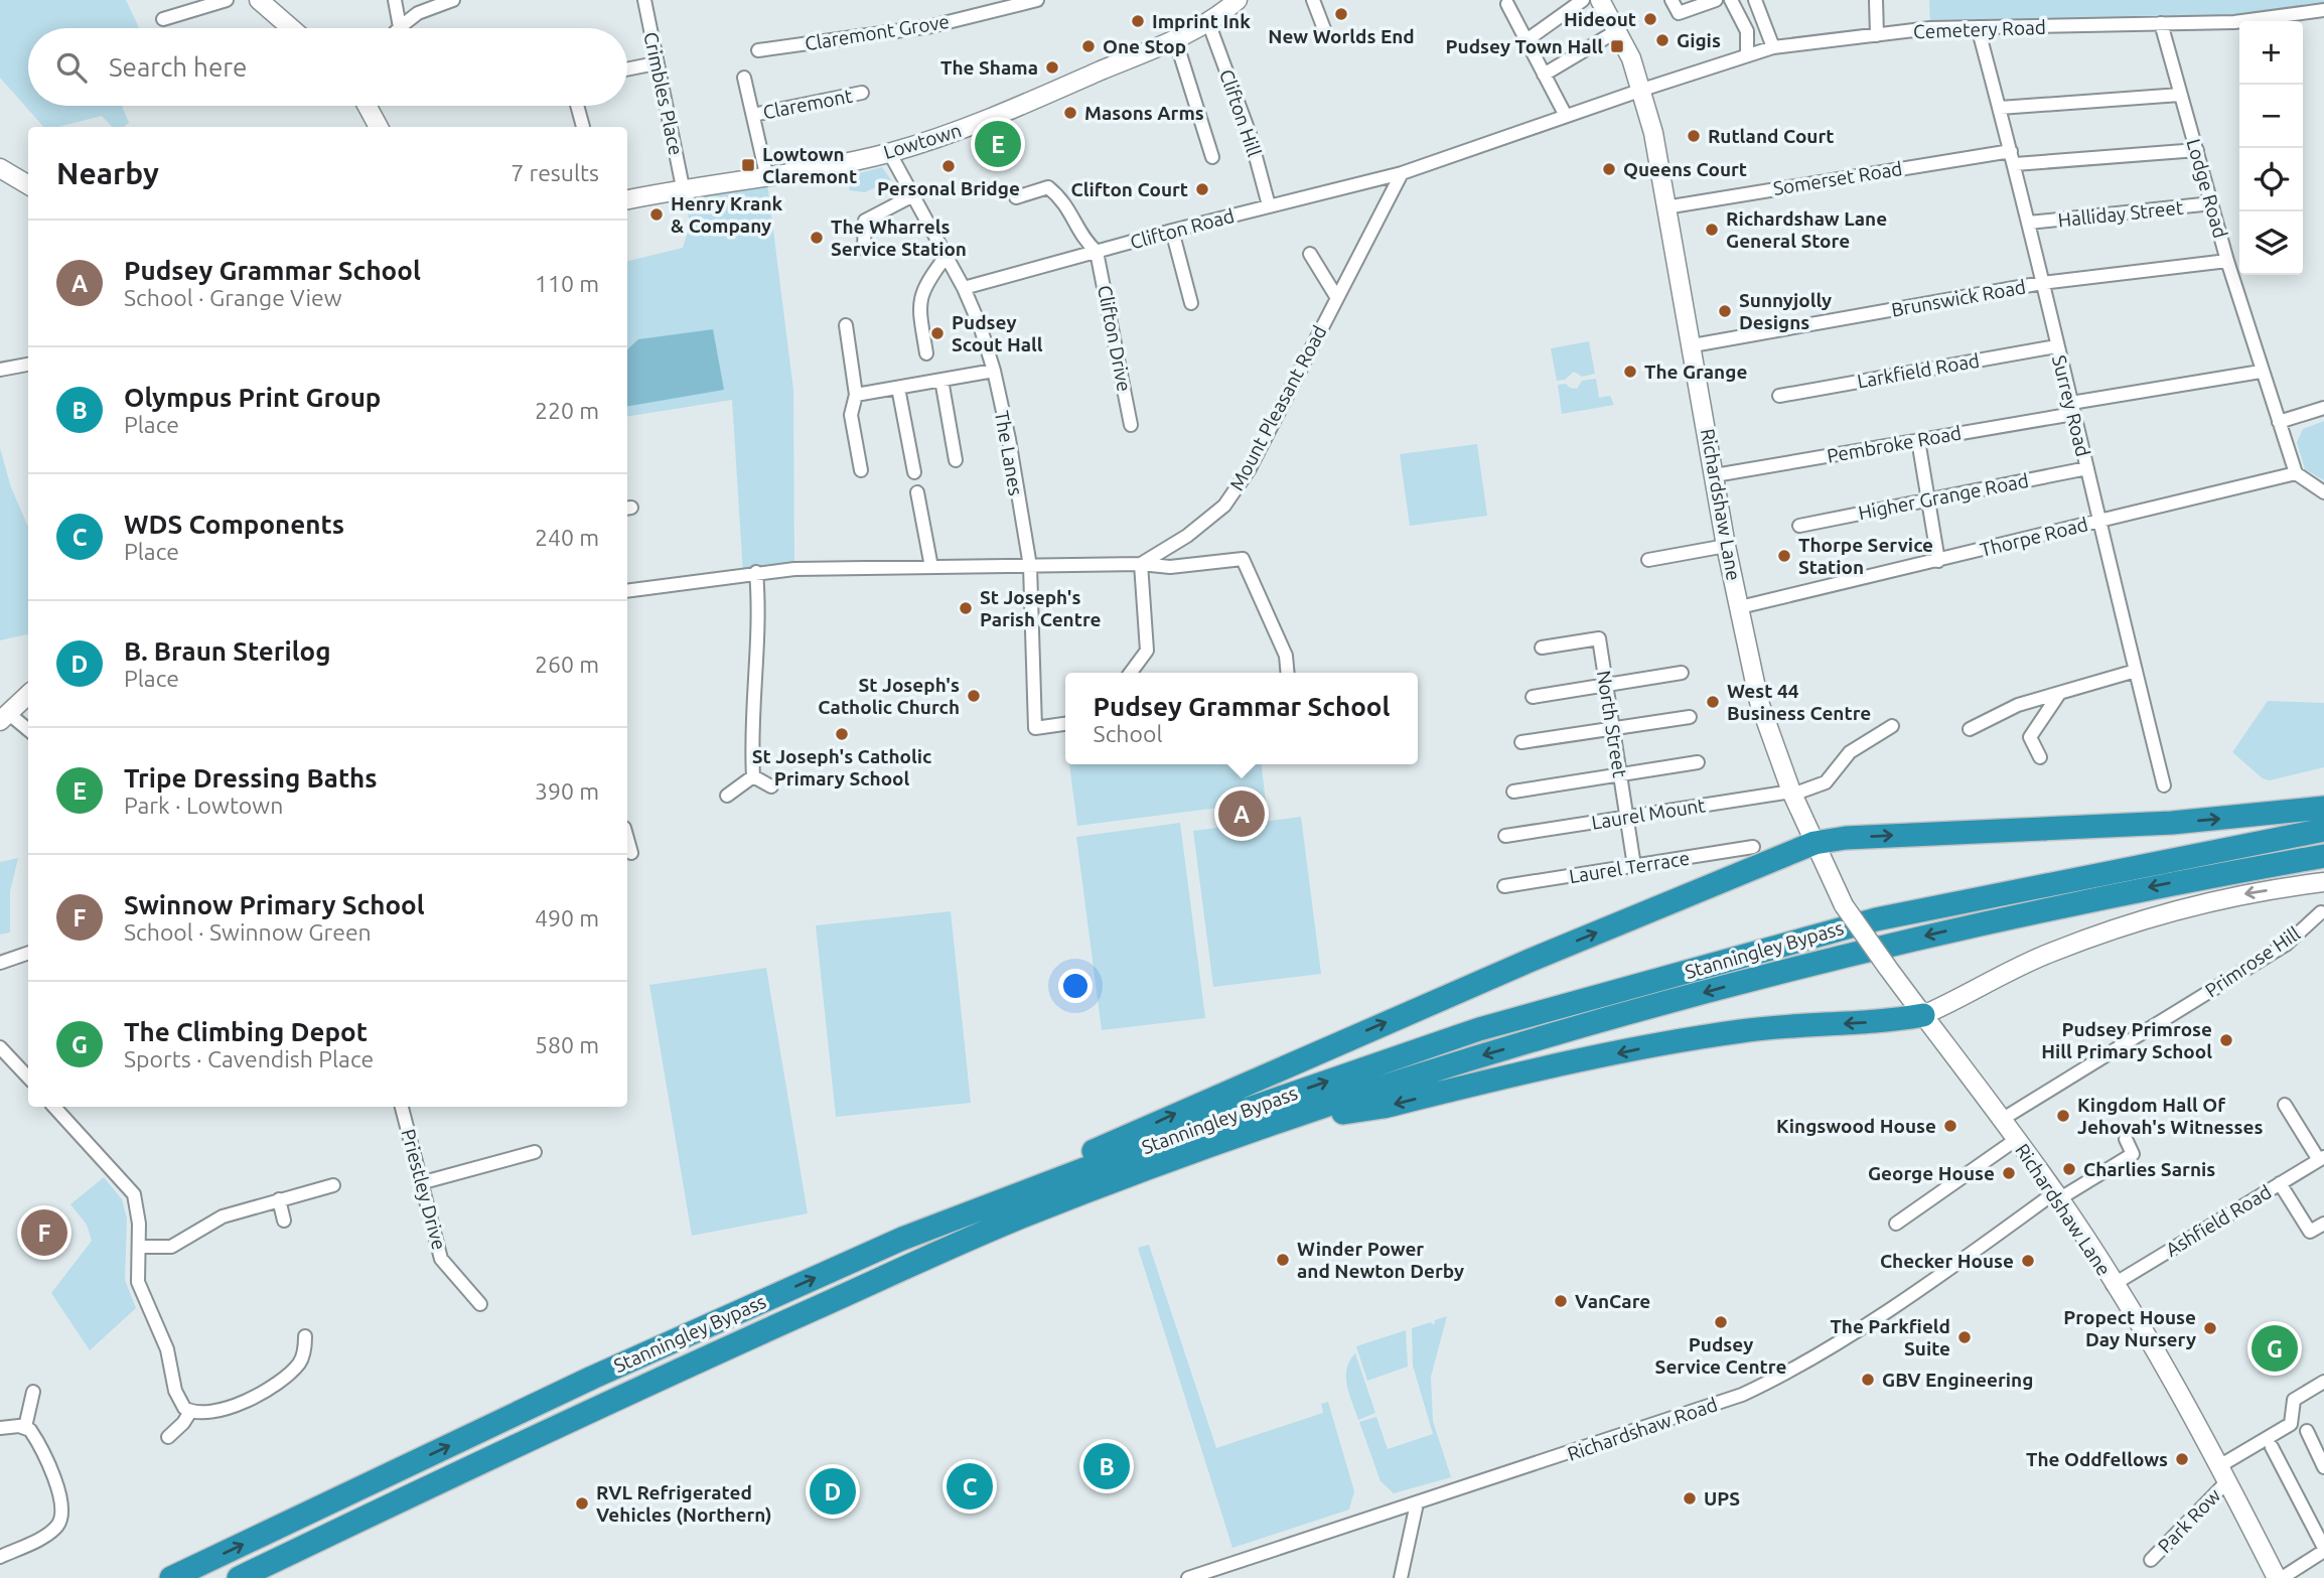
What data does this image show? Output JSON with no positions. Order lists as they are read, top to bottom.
{
  "streets": {
    "highway": ["Stanningley Bypass"],
    "main road": ["Lowtown", "Richardshaw Lane"],
    "street": [
      "Cemetery Road",
      "Claremont Grove",
      "Crimbles Place",
      "Claremont",
      "Clifton Hill",
      "Somerset Road",
      "Lodge Road",
      "Halliday Street",
      "Clifton Road",
      "Brunswick Road",
      "Clifton Drive",
      "Larkfield Road",
      "Surrey Road",
      "Mount Pleasant Road",
      "Pembroke Road",
      "The Lanes",
      "Higher Grange Road",
      "Thorpe Road",
      "North Street",
      "Laurel Mount",
      "Laurel Terrace",
      "Primrose Hill",
      "Priestley Drive",
      "Ashfield Road",
      "Richardshaw Road",
      "Park Row"
    ]
  },
  "crossings": [
    ["Cemetery Road", "Lodge Road"],
    ["Cemetery Road", "Surrey Road"],
    ["Cemetery Road", "Richardshaw Lane"],
    ["Crimbles Place", "Lowtown"],
    ["Claremont", "Lowtown"],
    ["Clifton Hill", "Lowtown"],
    ["Clifton Hill", "Clifton Road"],
    ["Lowtown", "The Lanes"],
    ["Somerset Road", "Lodge Road"],
    ["Somerset Road", "Surrey Road"],
    ["Somerset Road", "Richardshaw Lane"],
    ["Lodge Road", "Halliday Street"],
    ["Lodge Road", "Brunswick Road"],
    ["Lodge Road", "Pembroke Road"],
    ["Lodge Road", "Thorpe Road"],
    ["Halliday Street", "Surrey Road"],
    ["Clifton Road", "Clifton Drive"],
    ["Clifton Road", "Mount Pleasant Road"],
    ["Clifton Road", "The Lanes"],
    ["Brunswick Road", "Surrey Road"],
    ["Brunswick Road", "Richardshaw Lane"],
    ["Larkfield Road", "Surrey Road"],
    ["Surrey Road", "Pembroke Road"],
    ["Surrey Road", "Higher Grange Road"],
    ["Surrey Road", "Thorpe Road"],
    ["Pembroke Road", "Richardshaw Lane"],
    ["Richardshaw Lane", "Thorpe Road"],
    ["Richardshaw Lane", "Laurel Mount"],
    ["Richardshaw Lane", "Primrose Hill"],
    ["Richardshaw Lane", "Ashfield Road"],
    ["Richardshaw Lane", "Richardshaw Road"],
    ["Richardshaw Lane", "Park Row"],
    ["North Street", "Laurel Mount"],
    ["North Street", "Laurel Terrace"]
  ],
  "places": {
    "other": [
      "New Worlds End",
      "Hideout",
      "Imprint Ink",
      "Gigis",
      "One Stop",
      "The Shama",
      "Masons Arms",
      "Rutland Court",
      "Personal Bridge",
      "Queens Court",
      "Clifton Court",
      "Henry Krank & Company",
      "Richardshaw Lane General Store",
      "The Wharrels Service Station",
      "Sunnyjolly Designs",
      "Pudsey Scout Hall",
      "The Grange",
      "Thorpe Service Station",
      "St Joseph's Parish Centre",
      "St Joseph's Catholic Church",
      "West 44 Business Centre",
      "St Joseph's Catholic Primary School",
      "Pudsey Primrose Hill Primary School",
      "Kingdom Hall Of Jehovah's Witnesses",
      "Kingswood House",
      "Charlies Sarnis",
      "George House",
      "Winder Power and Newton Derby",
      "Checker House",
      "VanCare",
      "Pudsey Service Centre",
      "Propect House Day Nursery",
      "The Parkfield Suite",
      "GBV Engineering",
      "The Oddfellows",
      "UPS",
      "RVL Refrigerated Vehicles (Northern)"
    ],
    "transit": ["Pudsey Town Hall", "Lowtown Claremont"]
  },
  "page": {
    "map_buttons": ["+", "−"],
    "search": "Search here",
    "pins": [
      "E",
      "A",
      "F",
      "G",
      "B",
      "C",
      "D"
    ],
    "heading": ["Nearby", "7 results"],
    "list": [
      {
        "mark": "A",
        "name": "Pudsey Grammar School",
        "note": "School · Grange View",
        "value": "110 m"
      },
      {
        "mark": "B",
        "name": "Olympus Print Group",
        "note": "Place",
        "value": "220 m"
      },
      {
        "mark": "C",
        "name": "WDS Components",
        "note": "Place",
        "value": "240 m"
      },
      {
        "mark": "D",
        "name": "B. Braun Sterilog",
        "note": "Place",
        "value": "260 m"
      },
      {
        "mark": "E",
        "name": "Tripe Dressing Baths",
        "note": "Park · Lowtown",
        "value": "390 m"
      },
      {
        "mark": "F",
        "name": "Swinnow Primary School",
        "note": "School · Swinnow Green",
        "value": "490 m"
      },
      {
        "mark": "G",
        "name": "The Climbing Depot",
        "note": "Sports · Cavendish Place",
        "value": "580 m"
      }
    ],
    "popup": ["Pudsey Grammar School", "School"]
  }
}
